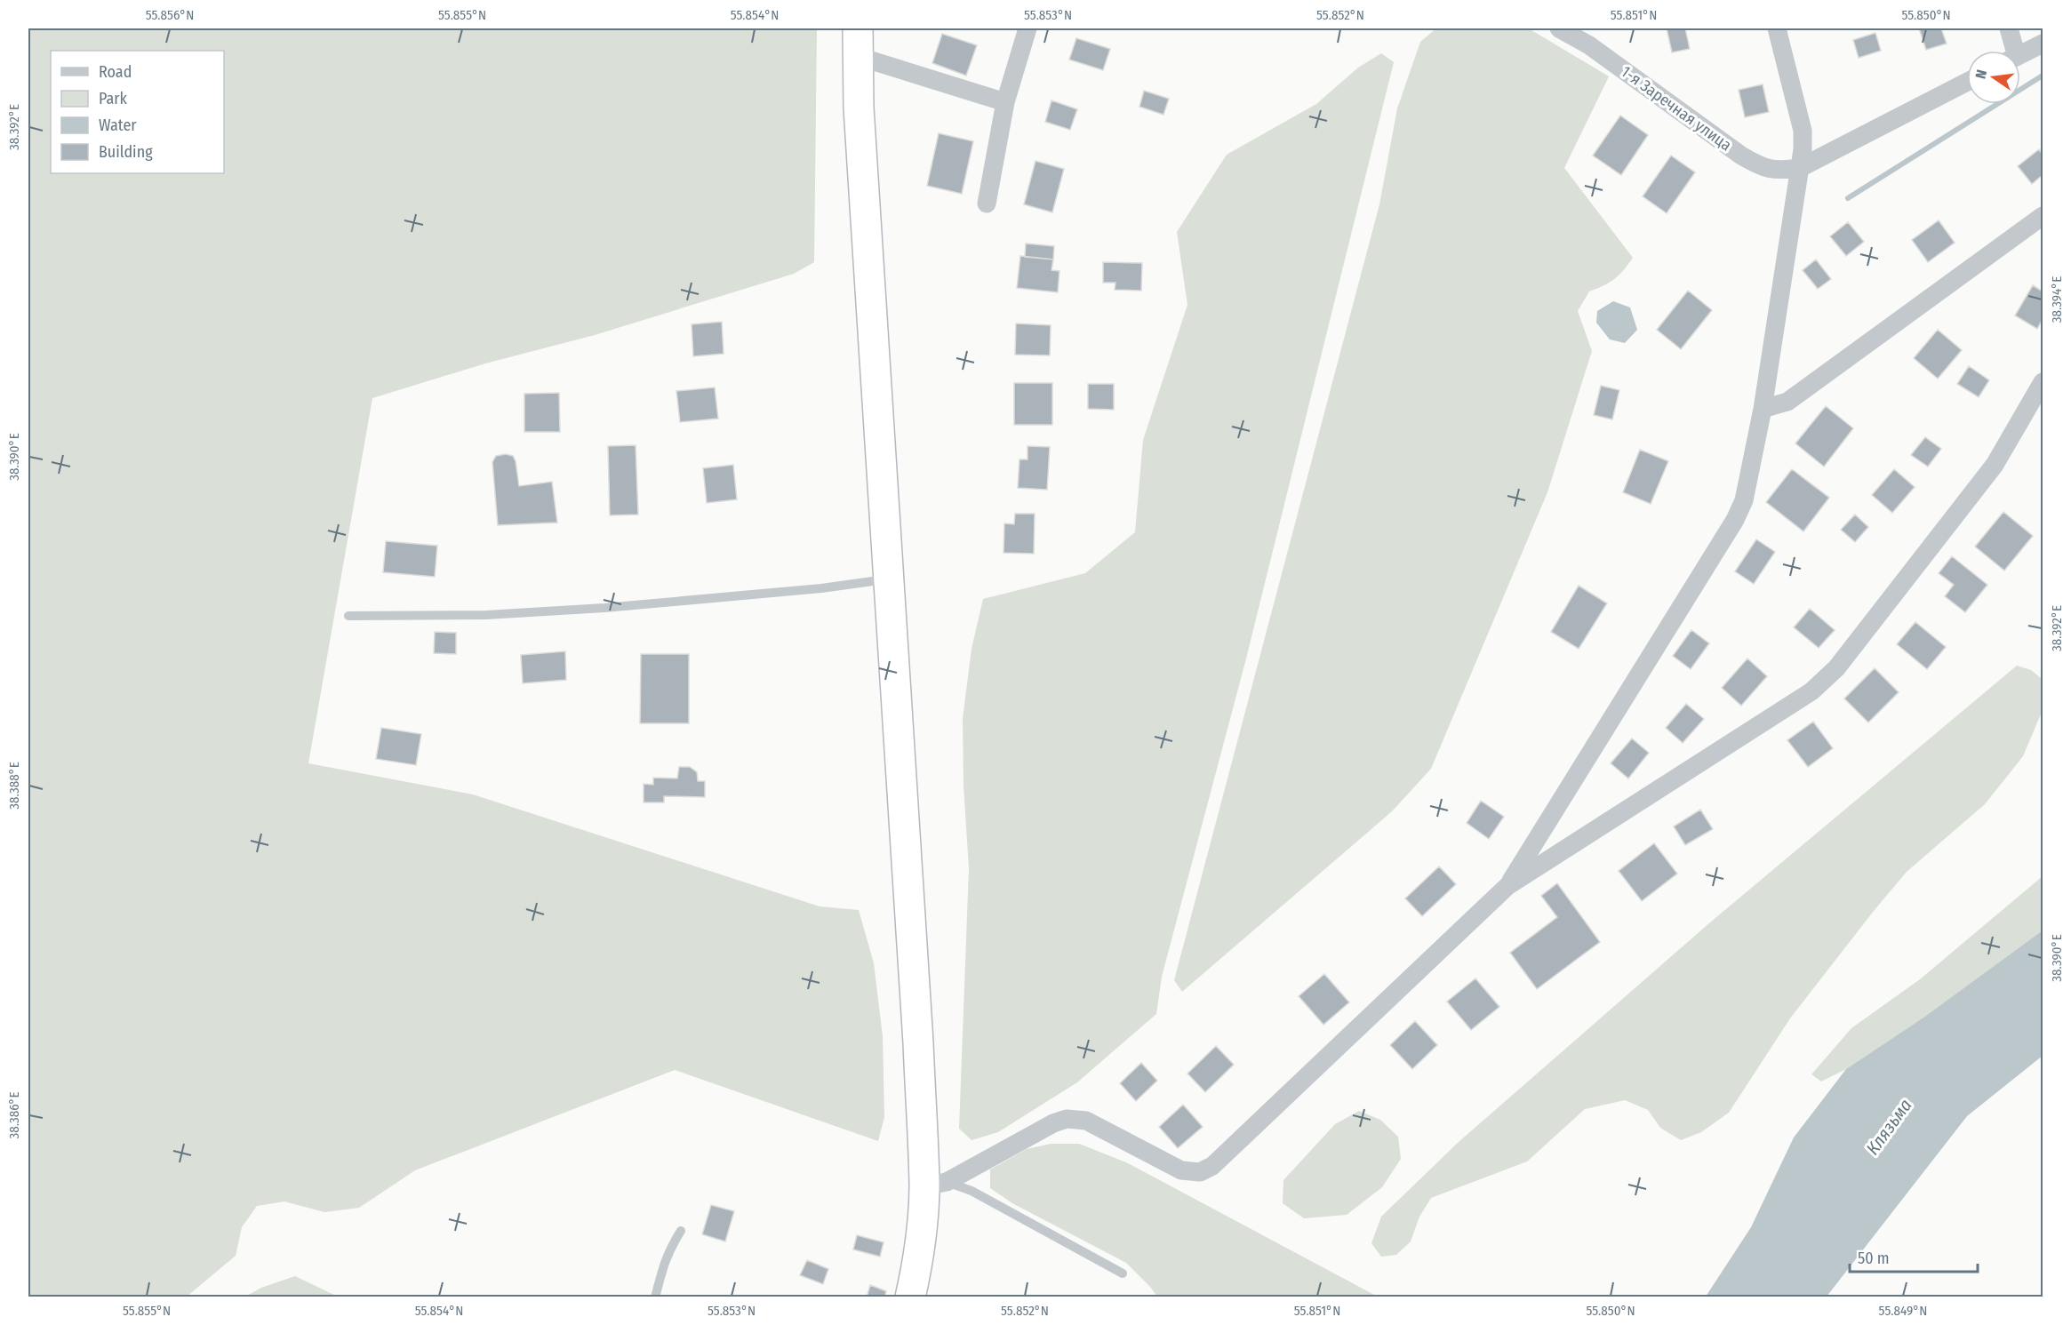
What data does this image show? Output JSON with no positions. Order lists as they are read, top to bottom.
{
  "streets": {
    "street": ["1-я Заречная улица"]
  },
  "water": ["Клязьма"],
  "legend": [
    "Road",
    "Park",
    "Water",
    "Building"
  ],
  "scale_bar": "50 m",
  "north": "left",
  "coordinates": [
    "55.856°N",
    "55.855°N",
    "55.854°N",
    "55.853°N",
    "55.852°N",
    "55.851°N",
    "55.850°N",
    "38.392°E",
    "38.394°E",
    "38.390°E",
    "38.388°E",
    "38.386°E",
    "55.849°N"
  ]
}
